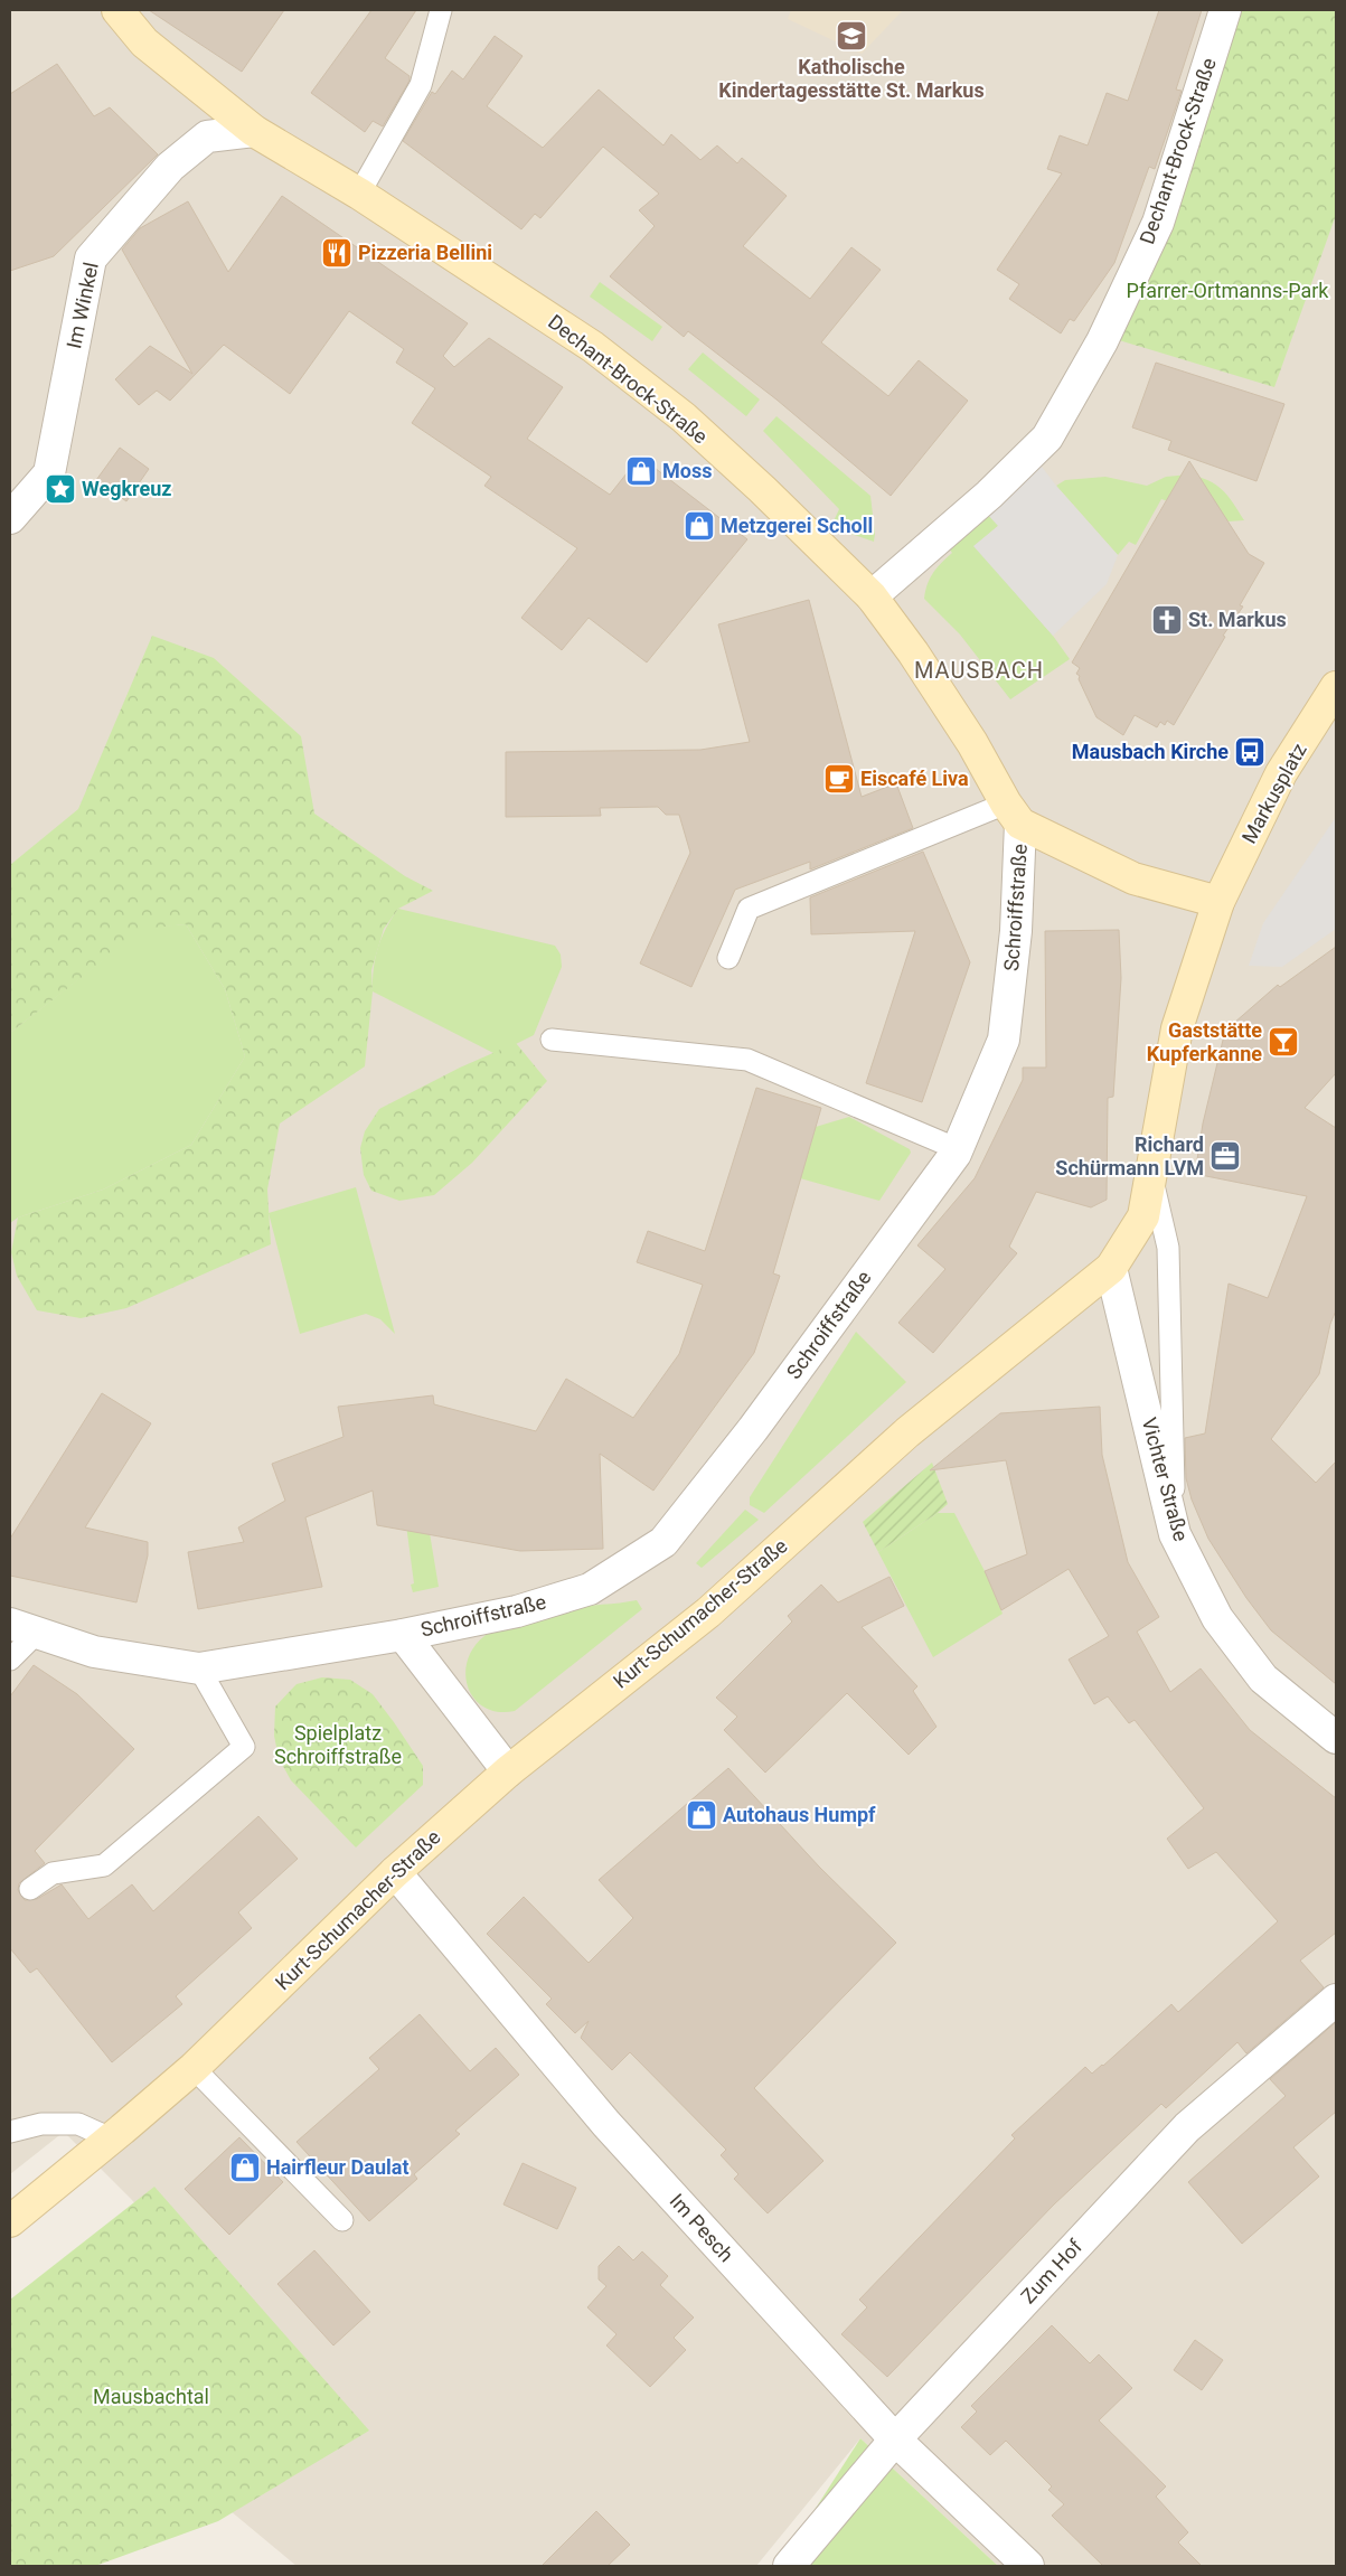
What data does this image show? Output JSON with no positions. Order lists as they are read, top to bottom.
{
  "streets": {
    "main road": ["Dechant-Brock-Straße", "Markusplatz", "Kurt-Schumacher-Straße"],
    "street": [
      "Im Winkel",
      "Schroiffstraße",
      "Vichter Straße",
      "Im Pesch",
      "Zum Hof"
    ]
  },
  "crossings": [
    ["Dechant-Brock-Straße", "Im Winkel"],
    ["Dechant-Brock-Straße", "Schroiffstraße"],
    ["Markusplatz", "Kurt-Schumacher-Straße"],
    ["Schroiffstraße", "Kurt-Schumacher-Straße"],
    ["Vichter Straße", "Kurt-Schumacher-Straße"],
    ["Kurt-Schumacher-Straße", "Im Pesch"],
    ["Im Pesch", "Zum Hof"]
  ],
  "districts": ["MAUSBACH"],
  "parks": ["Pfarrer-Ortmanns-Park", "Spielplatz Schroiffstraße", "Mausbachtal"],
  "places": {
    "school or university": ["Katholische Kindertagesstätte St. Markus"],
    "restaurant": ["Pizzeria Bellini"],
    "shop": [
      "Moss",
      "Metzgerei Scholl",
      "Autohaus Humpf",
      "Hairfleur Daulat"
    ],
    "place": ["Wegkreuz"],
    "church": ["St. Markus"],
    "bus stop": ["Mausbach Kirche"],
    "cafe": ["Eiscafé Liva"],
    "bar": ["Gaststätte Kupferkanne"],
    "office": ["Richard Schürmann LVM"]
  }
}
